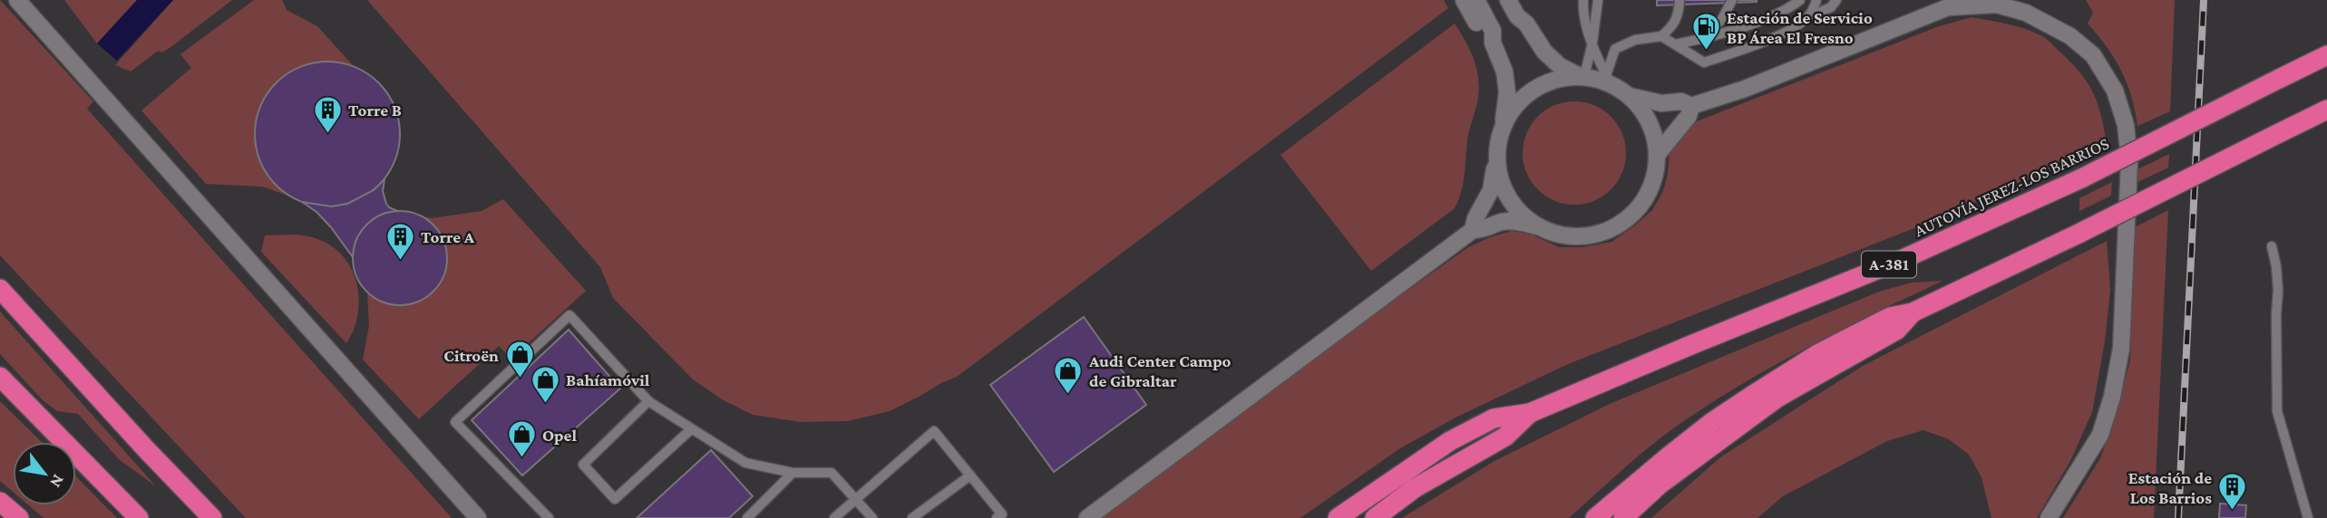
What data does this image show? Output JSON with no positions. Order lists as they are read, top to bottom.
{
  "streets": {
    "highway": ["AUTOVÍA JEREZ-LOS BARRIOS", "A-381"]
  },
  "places": {
    "fuel station": ["Estación de Servicio BP Área El Fresno"],
    "building": ["Torre B", "Torre A", "Estación de Los Barrios"],
    "shop": [
      "Citroën",
      "Audi Center Campo de Gibraltar",
      "Bahíamóvil",
      "Opel"
    ]
  },
  "north": "bottom right"
}
